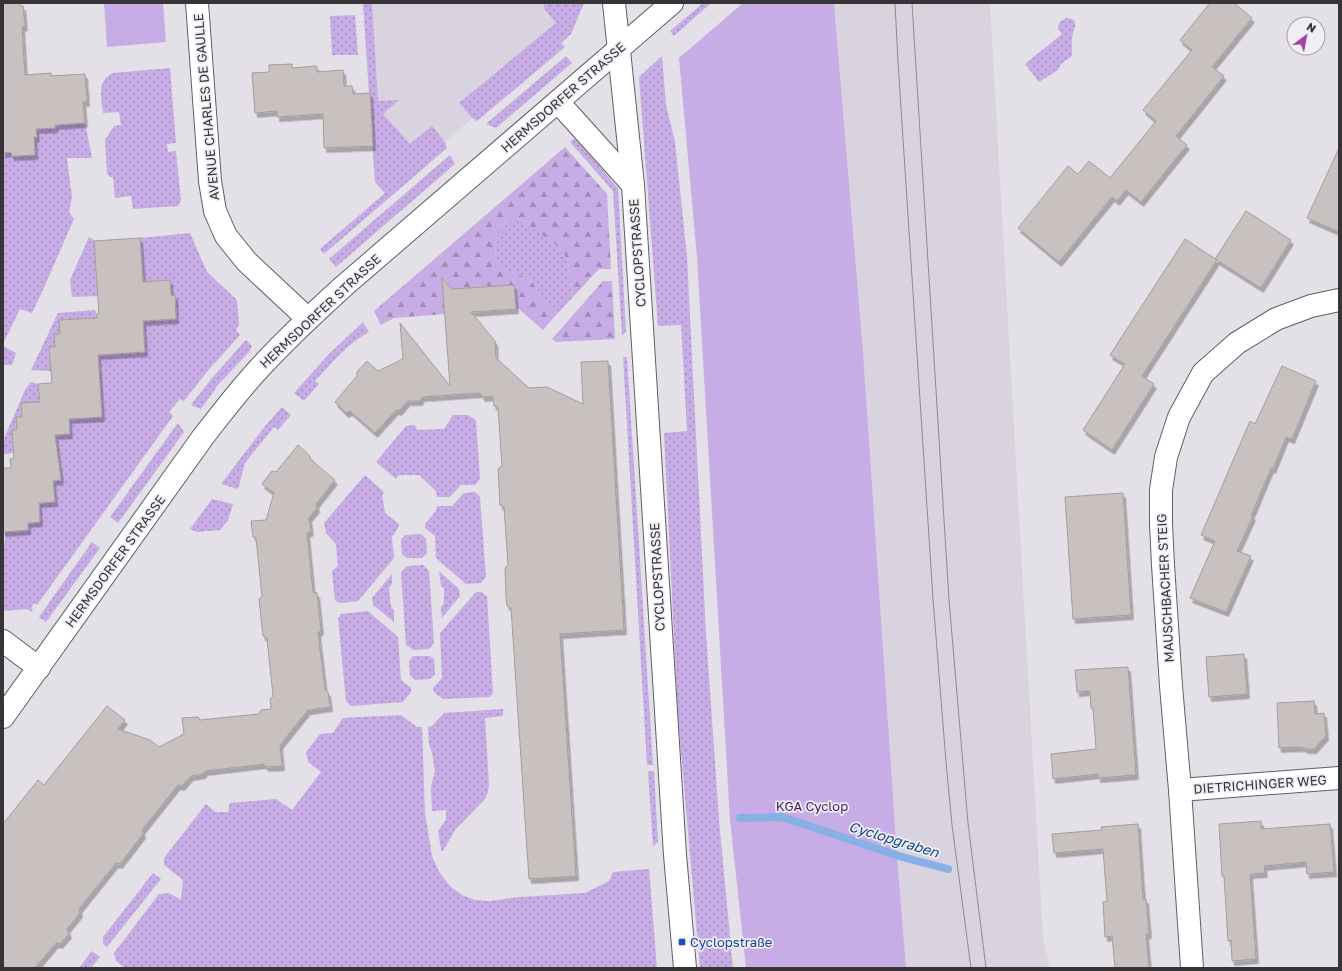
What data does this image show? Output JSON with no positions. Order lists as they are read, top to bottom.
{
  "streets": {
    "street": [
      "HERMSDORFER STRASSE",
      "AVENUE CHARLES DE GAULLE",
      "CYCLOPSTRASSE",
      "MAUSCHBACHER STEIG",
      "DIETRICHINGER WEG"
    ]
  },
  "crossings": [
    ["HERMSDORFER STRASSE", "AVENUE CHARLES DE GAULLE"],
    ["HERMSDORFER STRASSE", "CYCLOPSTRASSE"],
    ["MAUSCHBACHER STEIG", "DIETRICHINGER WEG"]
  ],
  "water": ["Cyclopgraben"],
  "parks": ["KGA Cyclop"],
  "places": {
    "transit": ["Cyclopstraße"]
  },
  "north": "top right"
}
